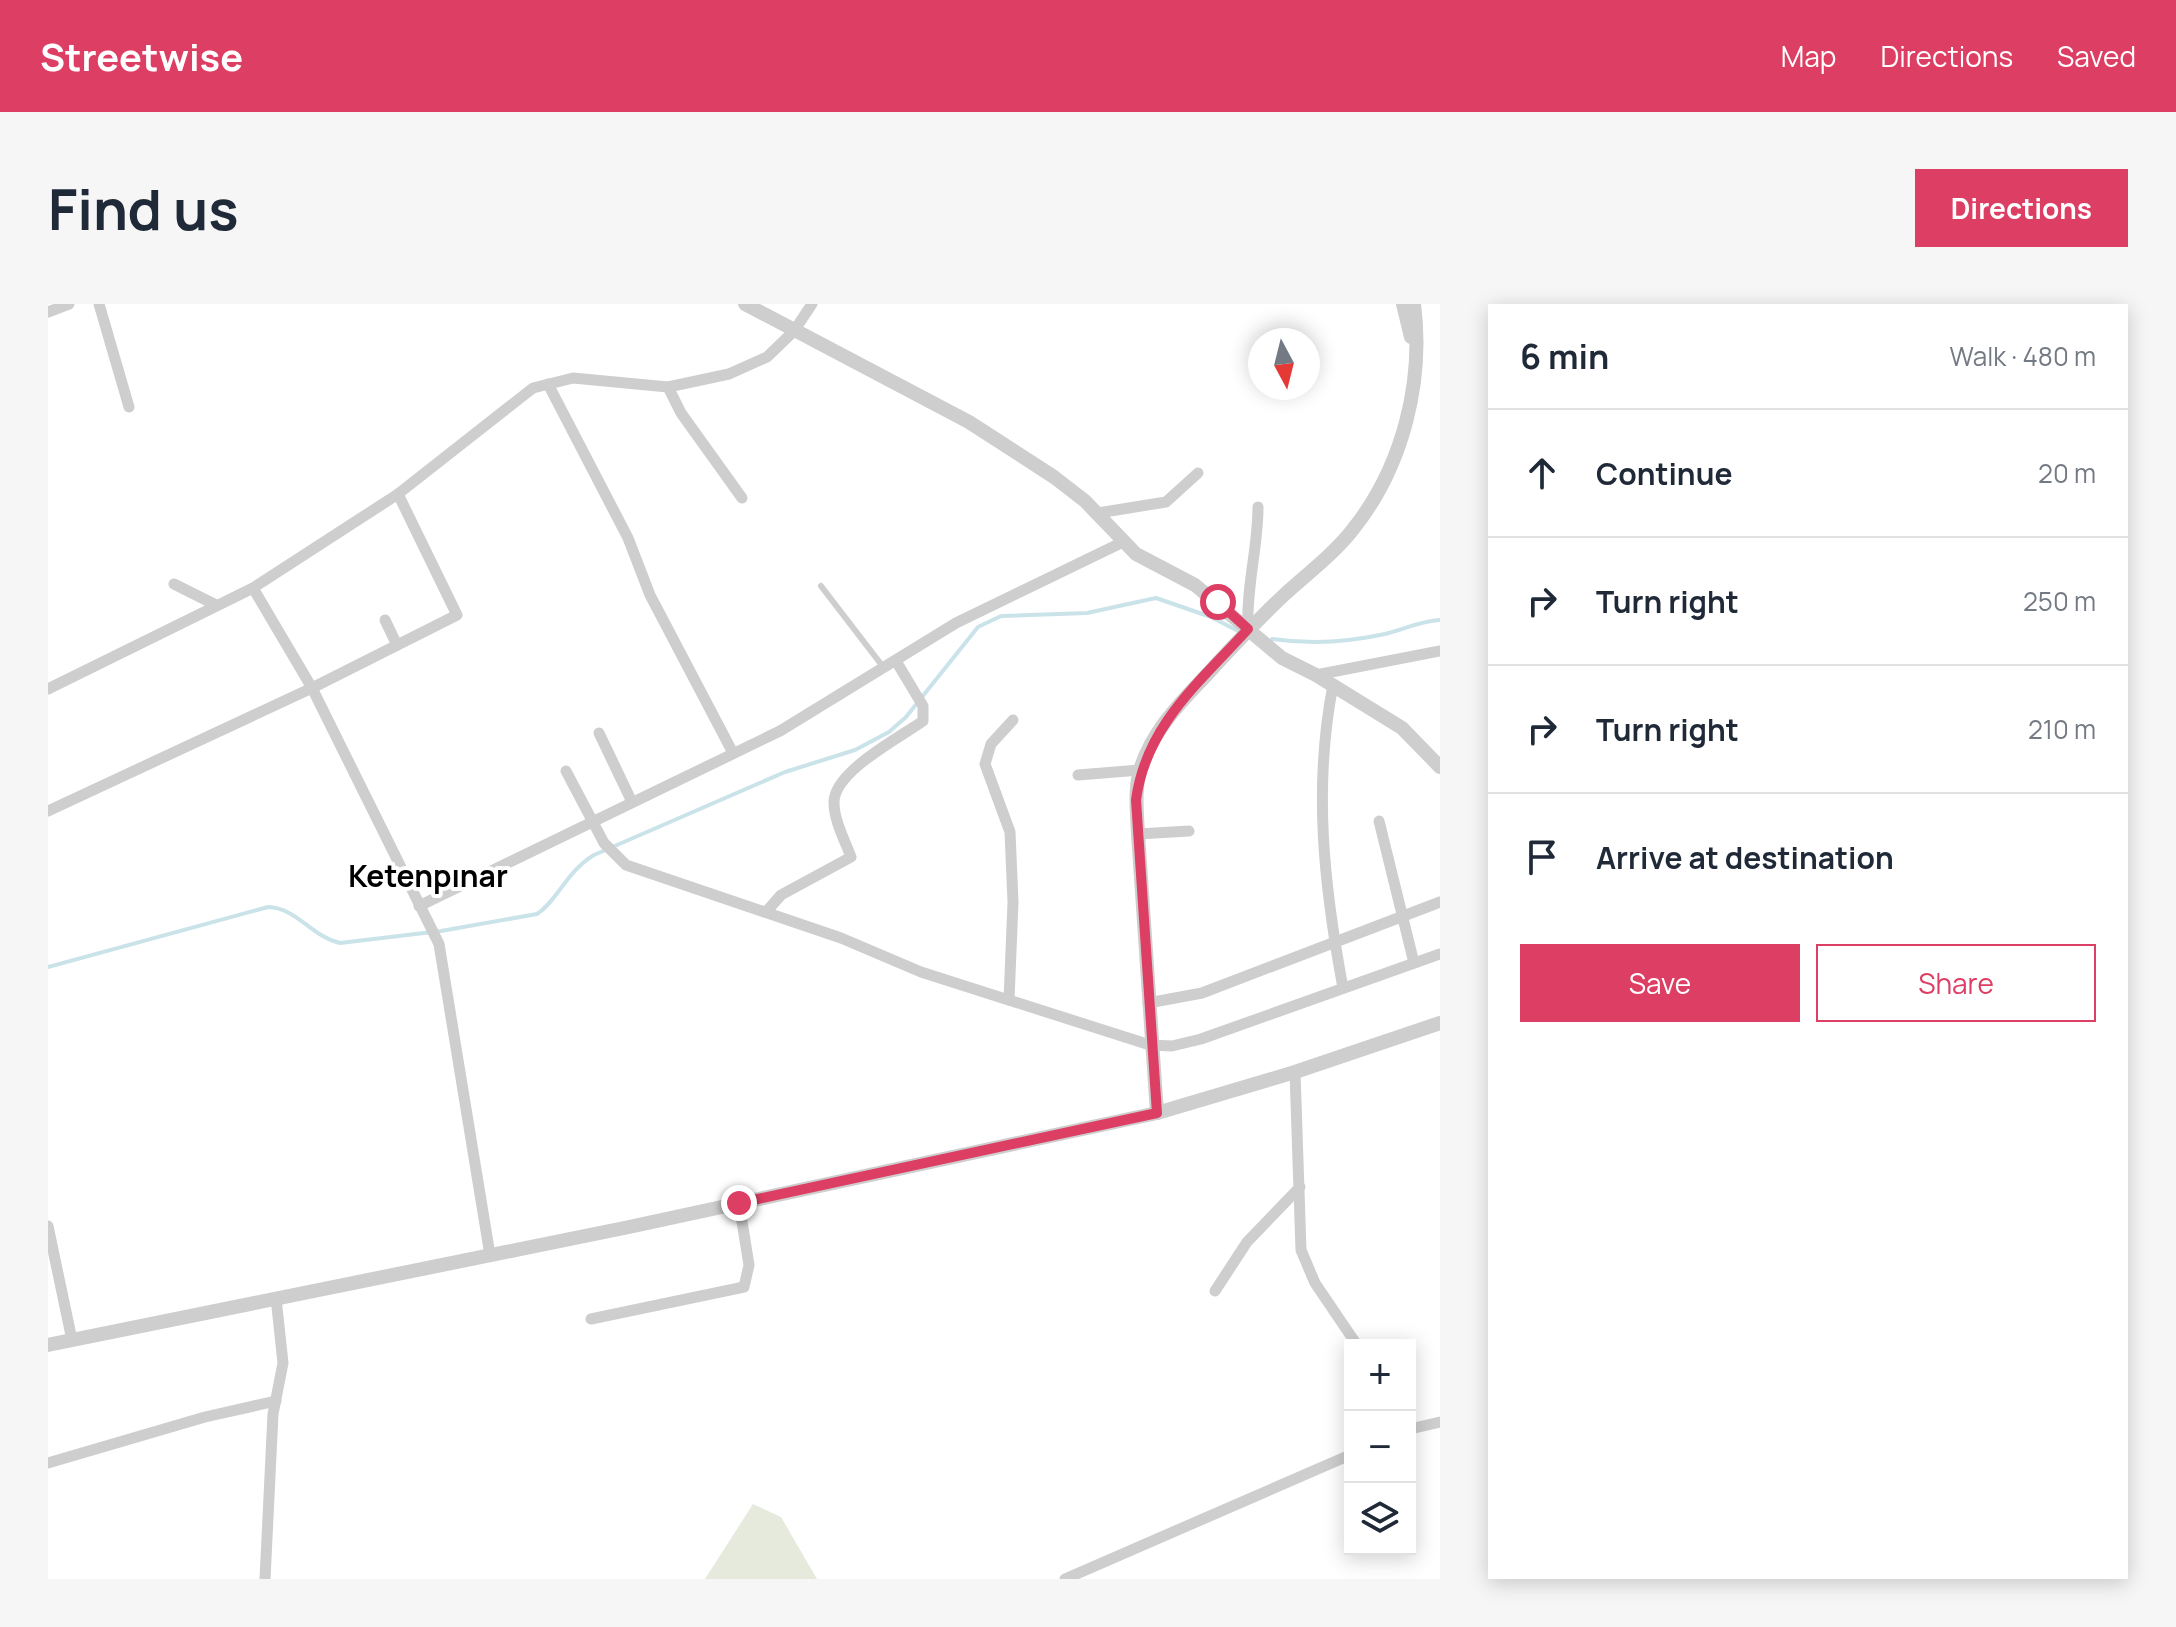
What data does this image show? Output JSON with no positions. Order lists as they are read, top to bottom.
{
  "districts": ["Ketenpınar"],
  "north": "bottom",
  "page": {
    "header": "Streetwise",
    "nav": ["Map", "Directions", "Saved"],
    "buttons": [
      "Directions",
      ["Save", "Share"]
    ],
    "title": "Find us",
    "heading": ["6 min", "Walk · 480 m"],
    "list": [
      ["Continue", "20 m"],
      ["Turn right", "250 m"],
      ["Turn right", "210 m"],
      "Arrive at destination"
    ],
    "map_buttons": ["+", "−"]
  }
}
